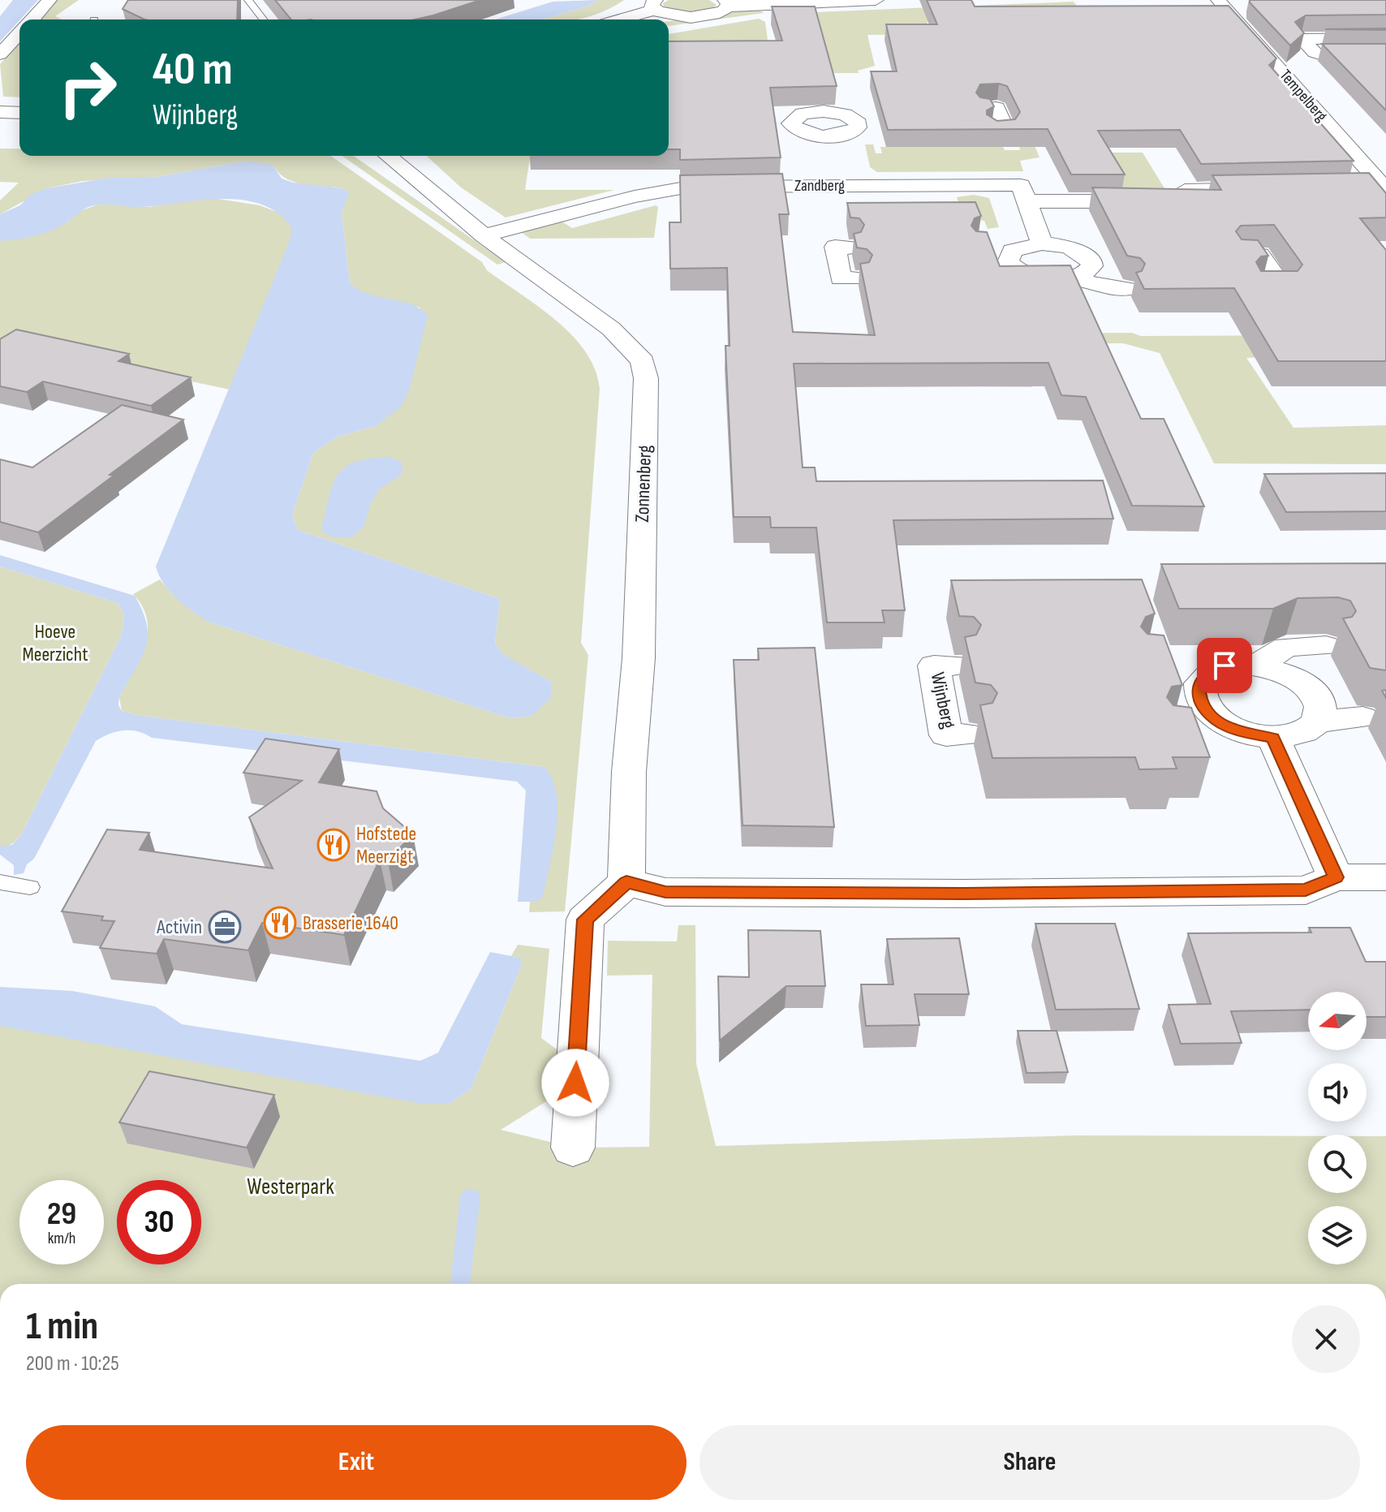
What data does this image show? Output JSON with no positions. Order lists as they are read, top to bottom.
{
  "streets": {
    "street": [
      "Tempelberg",
      "Zandberg",
      "Zonnenberg",
      "Wijnberg"
    ]
  },
  "crossings": [
    ["Zandberg", "Zonnenberg"]
  ],
  "parks": ["Hoeve Meerzicht", "Westerpark"],
  "places": {
    "restaurant": ["Hofstede Meerzigt", "Brasserie 1640"],
    "office": ["Activin"]
  },
  "north": "left",
  "page": {
    "turn": ["40 m", "Wijnberg"],
    "speed": "29 km/h",
    "limit": "30",
    "heading": ["1 min", "200 m · 10:25"],
    "buttons": ["Exit", "Share"]
  }
}
